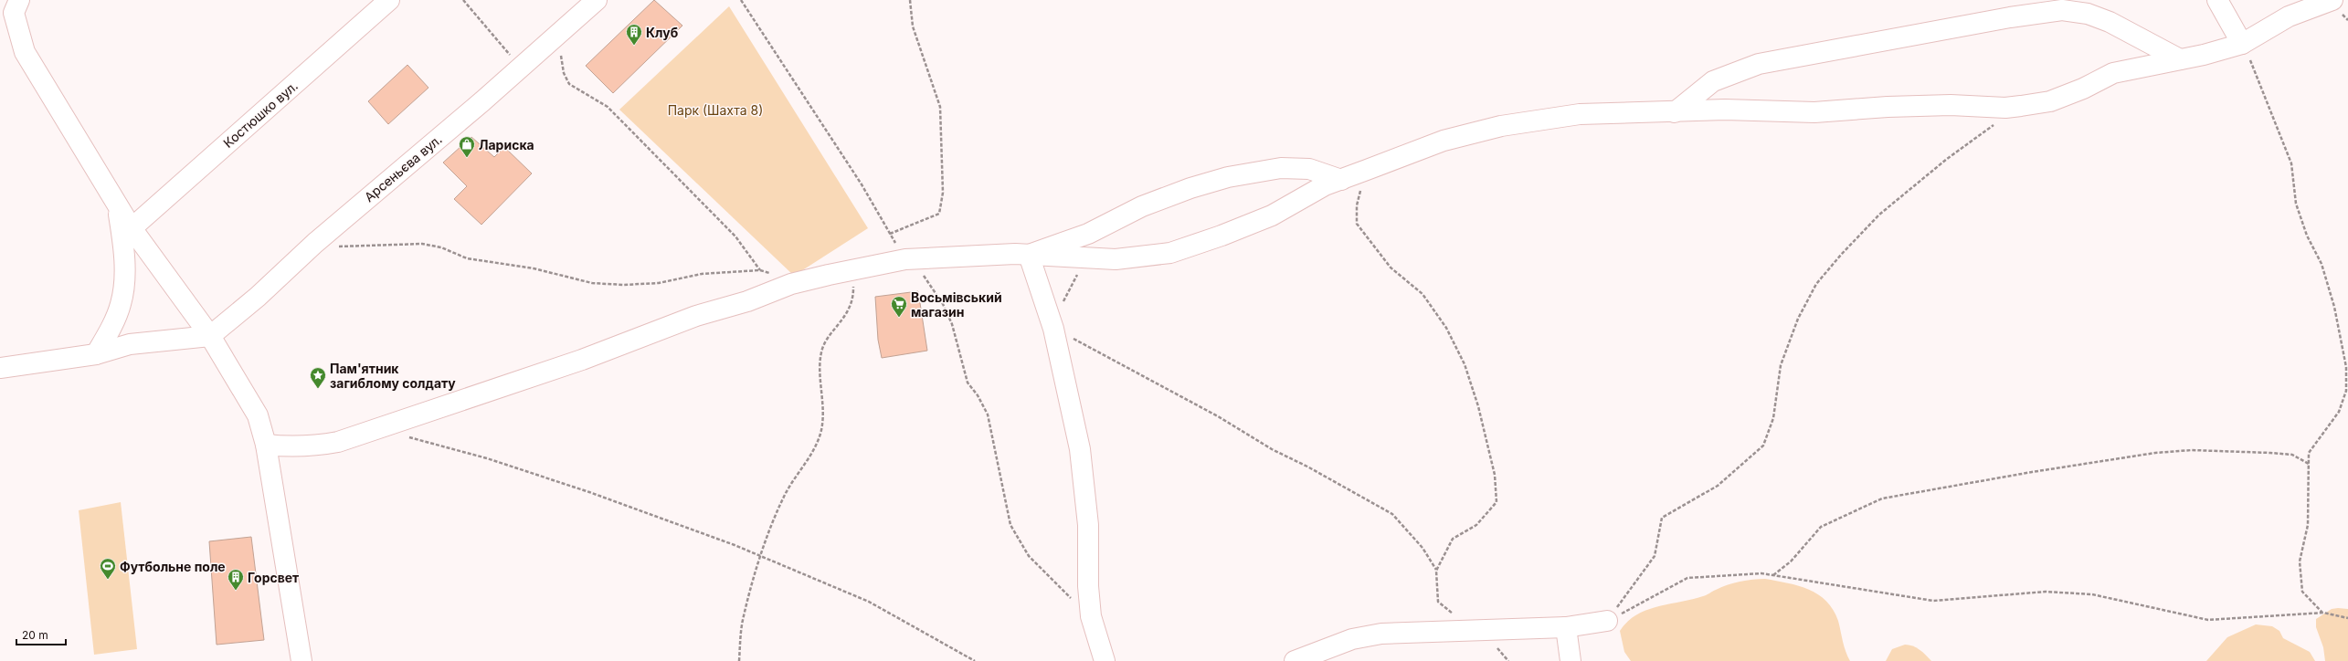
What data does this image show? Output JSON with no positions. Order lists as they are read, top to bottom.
{
  "streets": {
    "street": ["Костюшко вул.", "Арсеньєва вул."]
  },
  "parks": ["Парк (Шахта 8)"],
  "places": {
    "building": ["Клуб", "Горсвет"],
    "shop": ["Лариска"],
    "supermarket": ["Восьмівський магазин"],
    "place": ["Пам'ятник загиблому солдату"],
    "sports": ["Футбольне поле"]
  },
  "scale_bar": "20 m"
}
